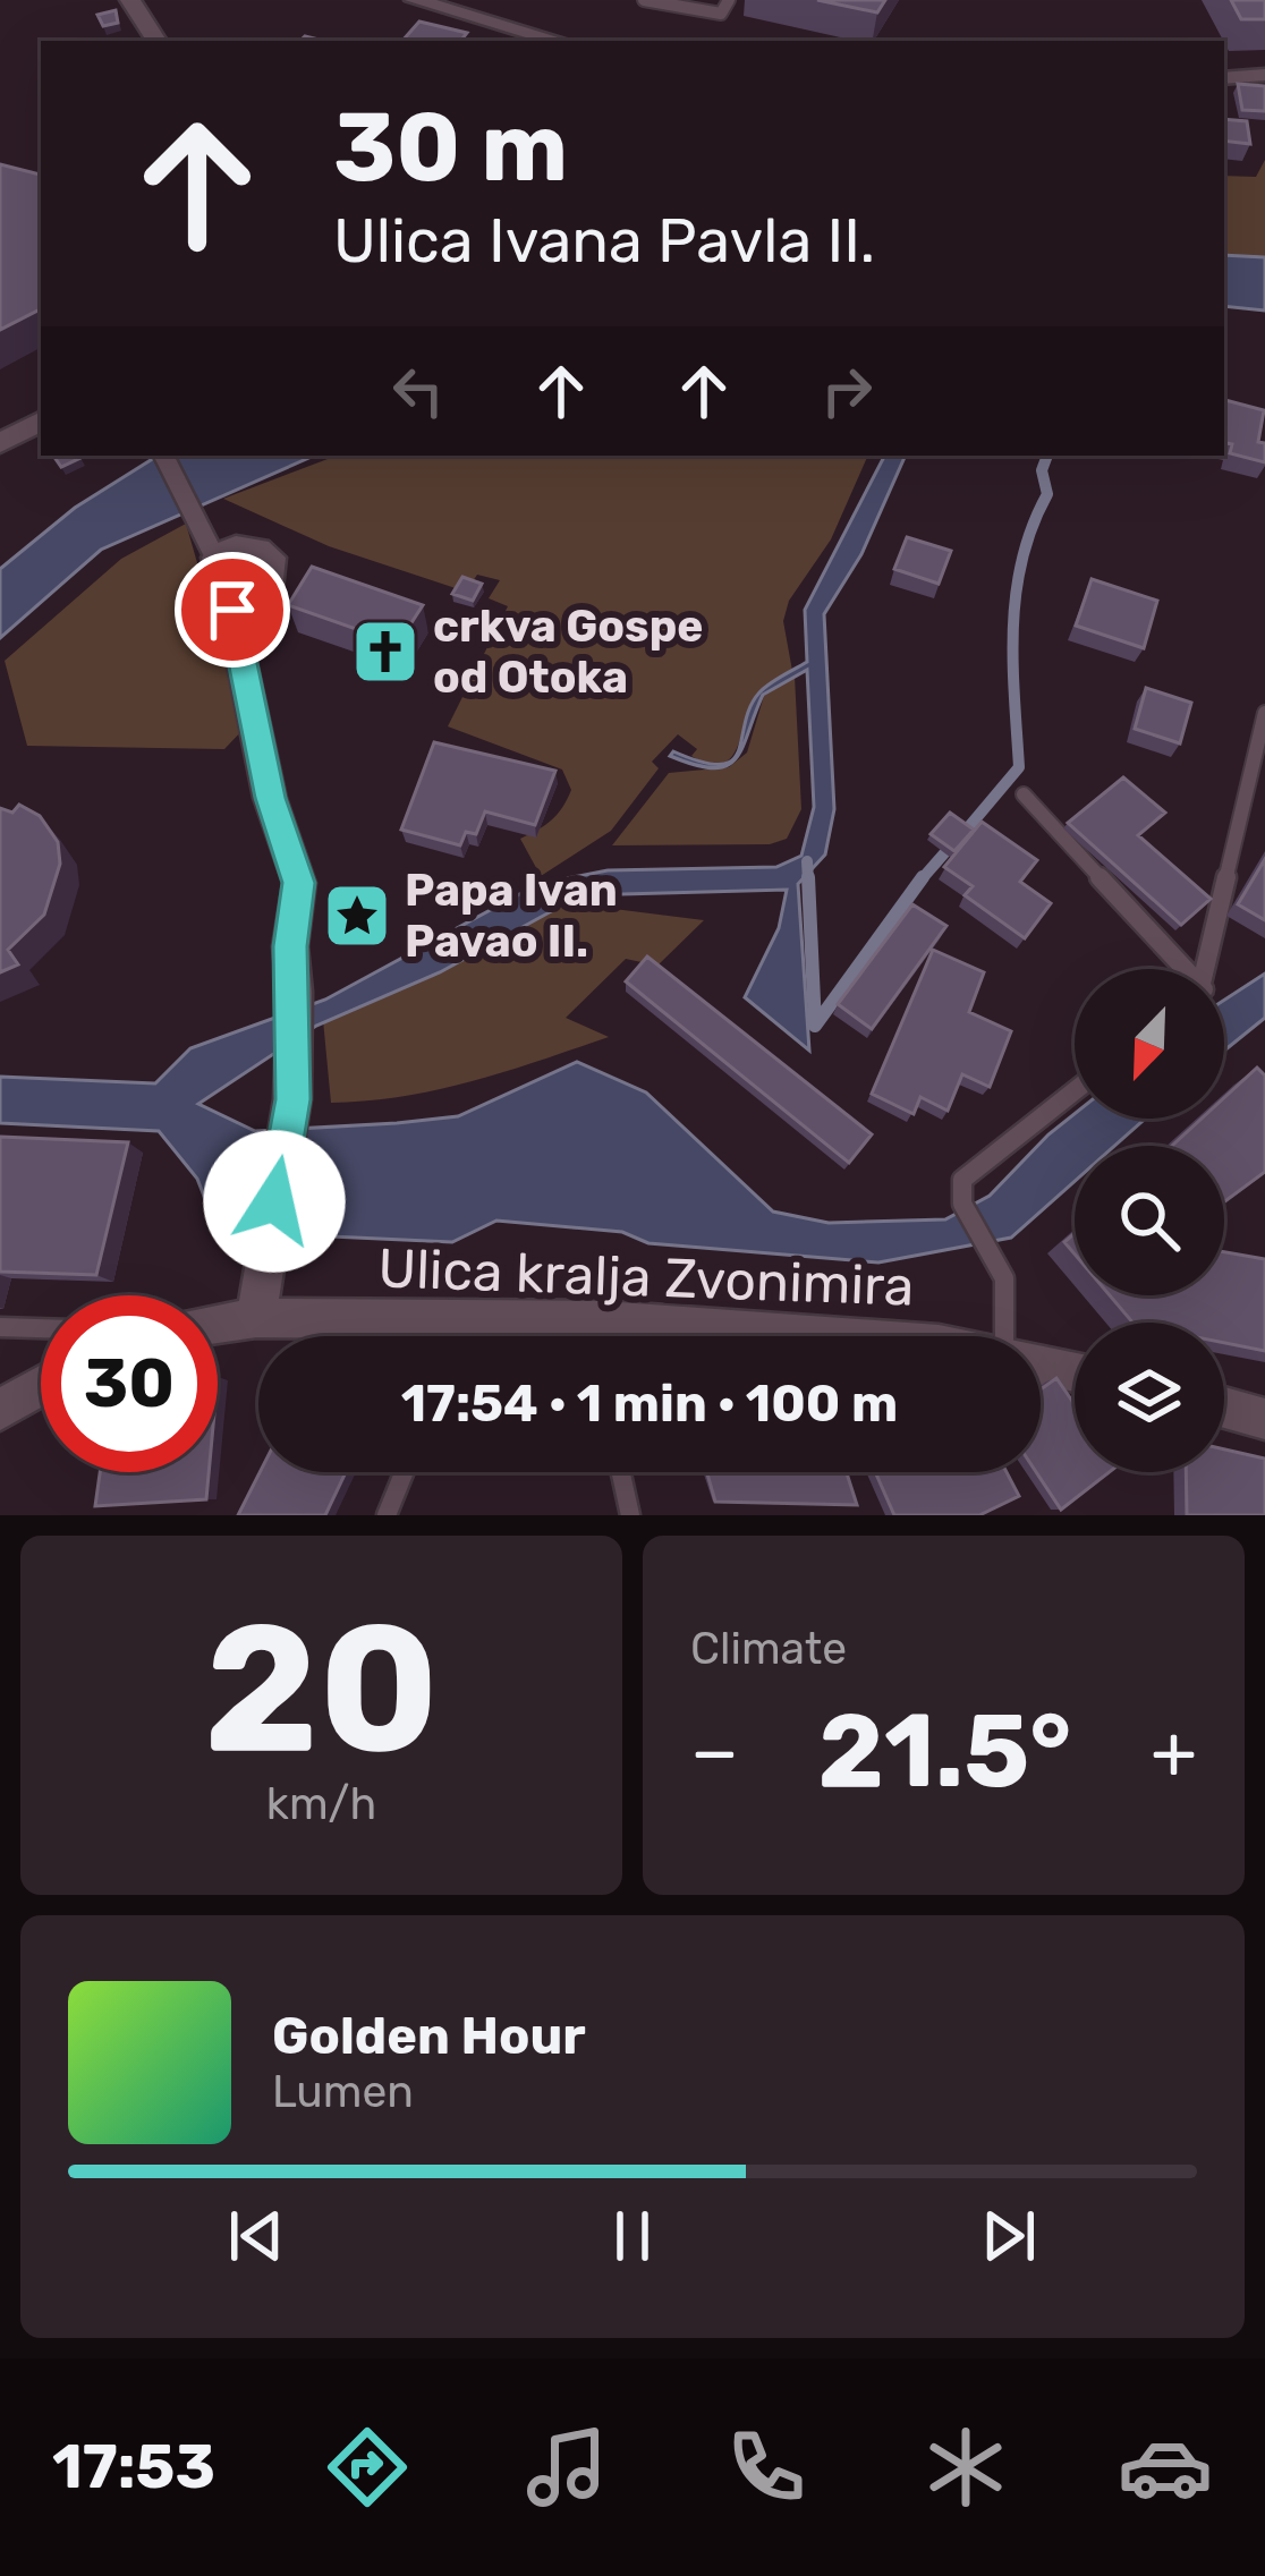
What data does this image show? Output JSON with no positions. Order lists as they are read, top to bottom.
{
  "streets": {
    "street": ["Ulica kralja Zvonimira"]
  },
  "places": {
    "church": ["crkva Gospe od Otoka"],
    "place": ["Papa Ivan Pavao II."]
  },
  "north": "bottom left",
  "page": {
    "turn": ["30 m", "Ulica Ivana Pavla II."],
    "limit": "30",
    "trip": "17:54 · 1 min · 100 m",
    "tile": [
      ["20", "km/h"],
      "Climate"
    ],
    "heat": ["−", "21.5°", "+"],
    "song": ["Golden Hour", "Lumen"],
    "tabs": "17:53"
  }
}
